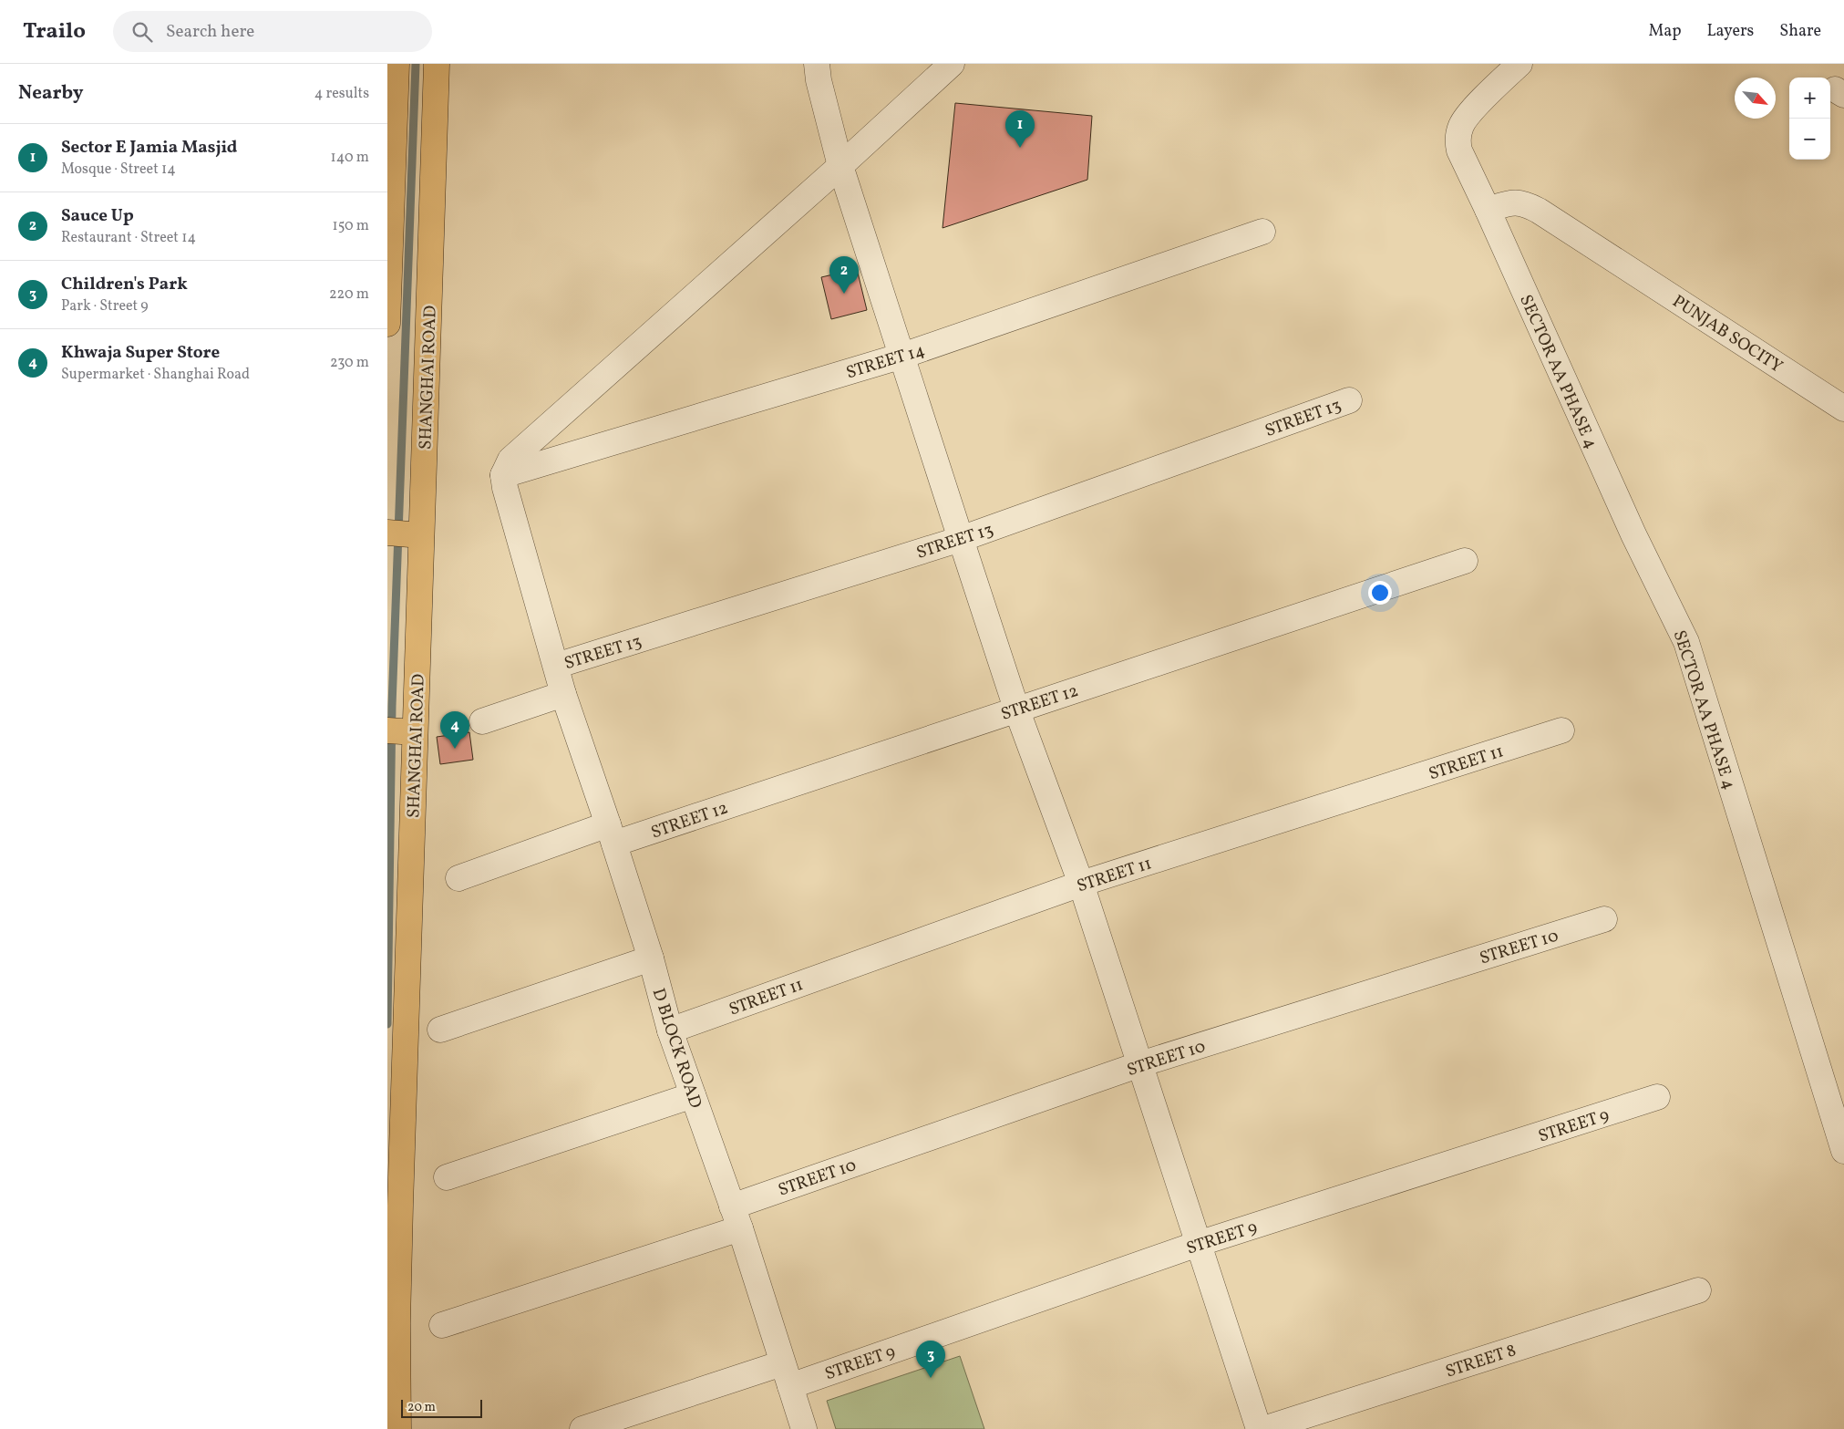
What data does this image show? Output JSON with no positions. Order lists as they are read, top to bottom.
{
  "streets": {
    "main road": ["SHANGHAI ROAD"],
    "street": [
      "PUNJAB SOCITY",
      "STREET 14",
      "SECTOR AA PHASE 4",
      "STREET 13",
      "STREET 12",
      "STREET 11",
      "STREET 10",
      "D BLOCK ROAD",
      "STREET 9",
      "STREET 8"
    ]
  },
  "crossings": [
    ["PUNJAB SOCITY", "SECTOR AA PHASE 4"],
    ["STREET 14", "D BLOCK ROAD"],
    ["STREET 13", "D BLOCK ROAD"],
    ["STREET 12", "D BLOCK ROAD"],
    ["STREET 11", "D BLOCK ROAD"],
    ["STREET 10", "D BLOCK ROAD"],
    ["D BLOCK ROAD", "STREET 9"]
  ],
  "scale_bar": "20 m",
  "north": "bottom right",
  "page": {
    "header": "Trailo",
    "search": "Search here",
    "nav": ["Map", "Layers", "Share"],
    "heading": ["Nearby", "4 results"],
    "map_buttons": ["+", "−"],
    "pins": [
      "1",
      "2",
      "4",
      "3"
    ],
    "list": [
      {
        "mark": "1",
        "name": "Sector E Jamia Masjid",
        "note": "Mosque · Street 14",
        "value": "140 m"
      },
      {
        "mark": "2",
        "name": "Sauce Up",
        "note": "Restaurant · Street 14",
        "value": "150 m"
      },
      {
        "mark": "3",
        "name": "Children's Park",
        "note": "Park · Street 9",
        "value": "220 m"
      },
      {
        "mark": "4",
        "name": "Khwaja Super Store",
        "note": "Supermarket · Shanghai Road",
        "value": "230 m"
      }
    ],
    "scale": "20 m"
  }
}
